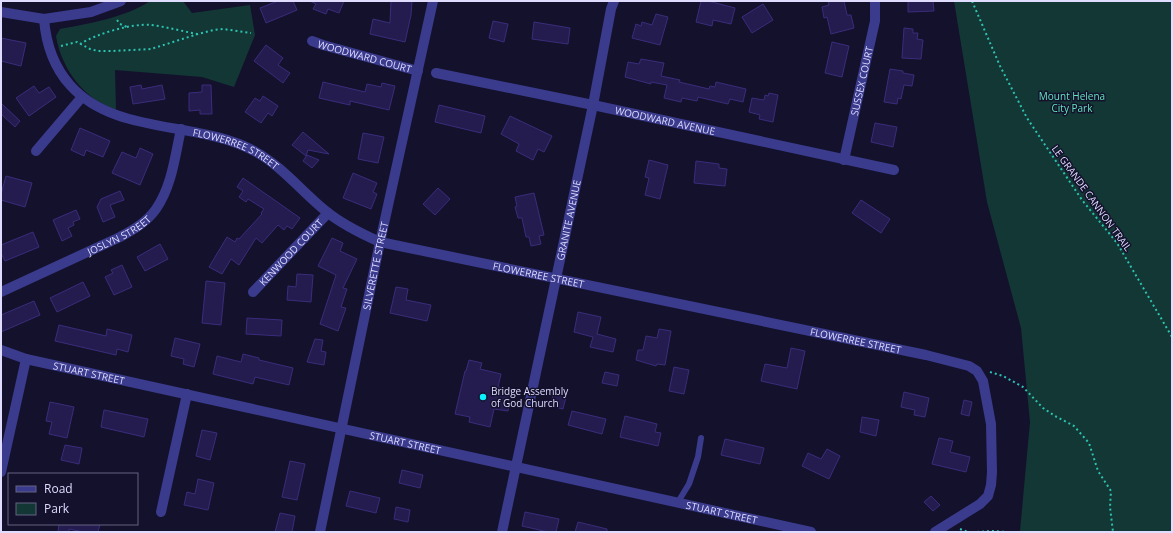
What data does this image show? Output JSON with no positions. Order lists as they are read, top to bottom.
{
  "streets": {
    "street": [
      "WOODWARD COURT",
      "SUSSEX COURT",
      "WOODWARD AVENUE",
      "FLOWERREE STREET",
      "GRANITE AVENUE",
      "JOSLYN STREET",
      "KENWOOD COURT",
      "SILVERETTE STREET",
      "STUART STREET"
    ],
    "path": ["LE GRANDE CANNON TRAIL"]
  },
  "crossings": [
    ["WOODWARD COURT", "SILVERETTE STREET"],
    ["SUSSEX COURT", "WOODWARD AVENUE"],
    ["WOODWARD AVENUE", "GRANITE AVENUE"],
    ["FLOWERREE STREET", "GRANITE AVENUE"],
    ["FLOWERREE STREET", "JOSLYN STREET"],
    ["FLOWERREE STREET", "KENWOOD COURT"],
    ["FLOWERREE STREET", "SILVERETTE STREET"],
    ["GRANITE AVENUE", "STUART STREET"],
    ["SILVERETTE STREET", "STUART STREET"]
  ],
  "parks": ["Mount Helena City Park"],
  "places": ["Bridge Assembly of God Church"],
  "legend": ["Road", "Park"]
}
